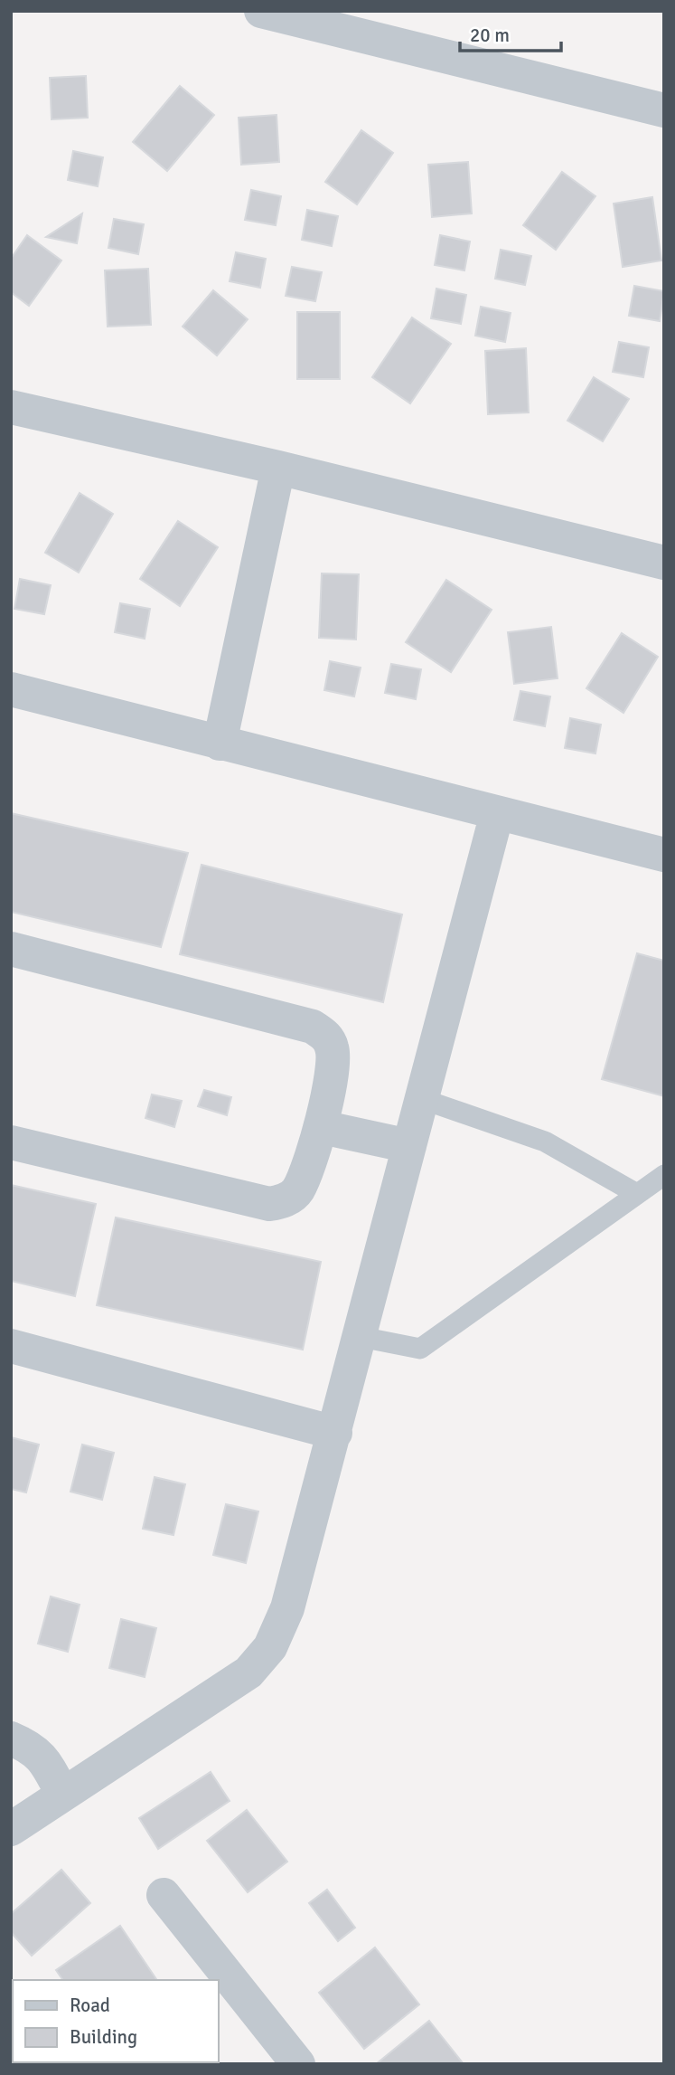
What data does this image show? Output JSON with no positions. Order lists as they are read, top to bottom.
{
  "legend": ["Road", "Building"],
  "scale_bar": "20 m"
}
